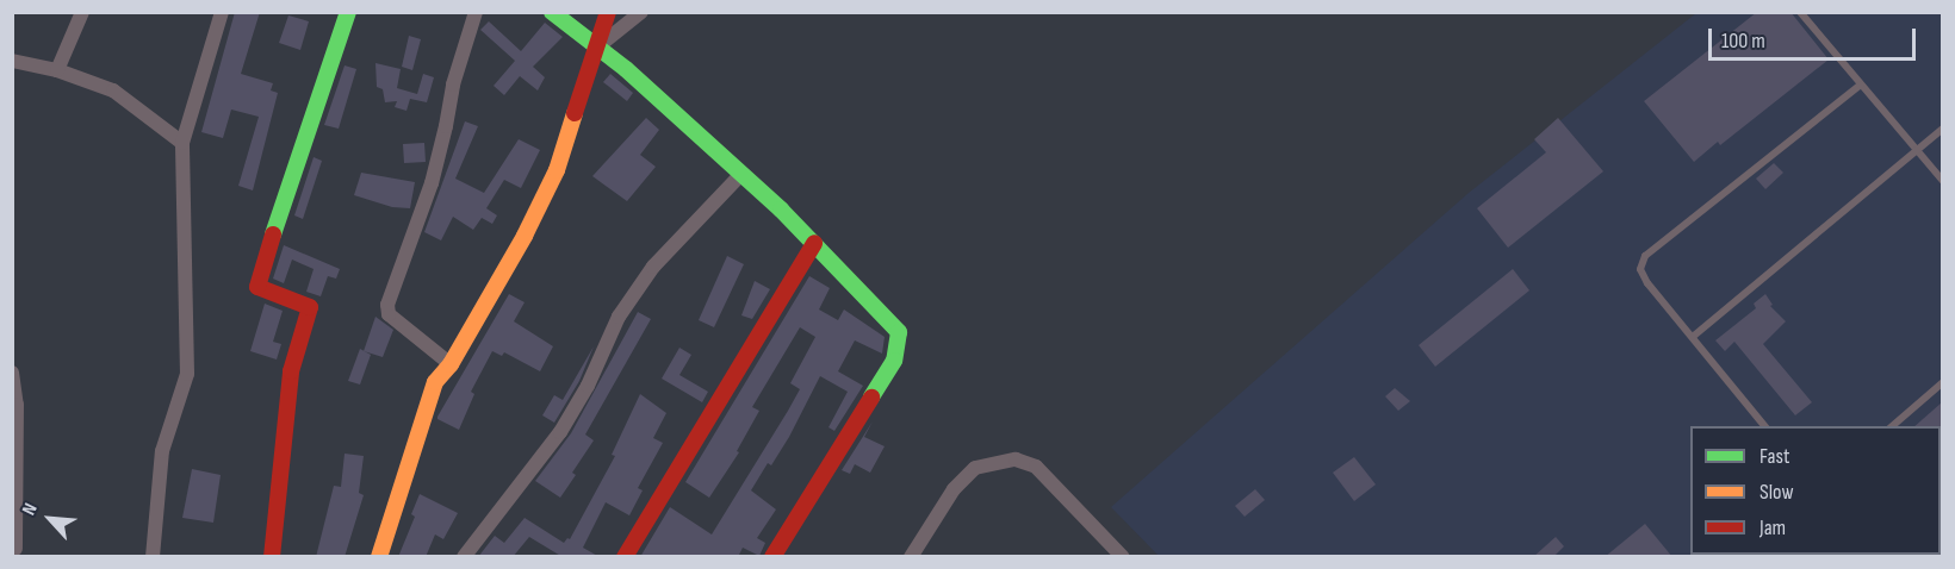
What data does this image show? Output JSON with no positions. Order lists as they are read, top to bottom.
{
  "legend": ["Fast", "Slow", "Jam"],
  "scale_bar": "100 m",
  "north": "top left"
}
